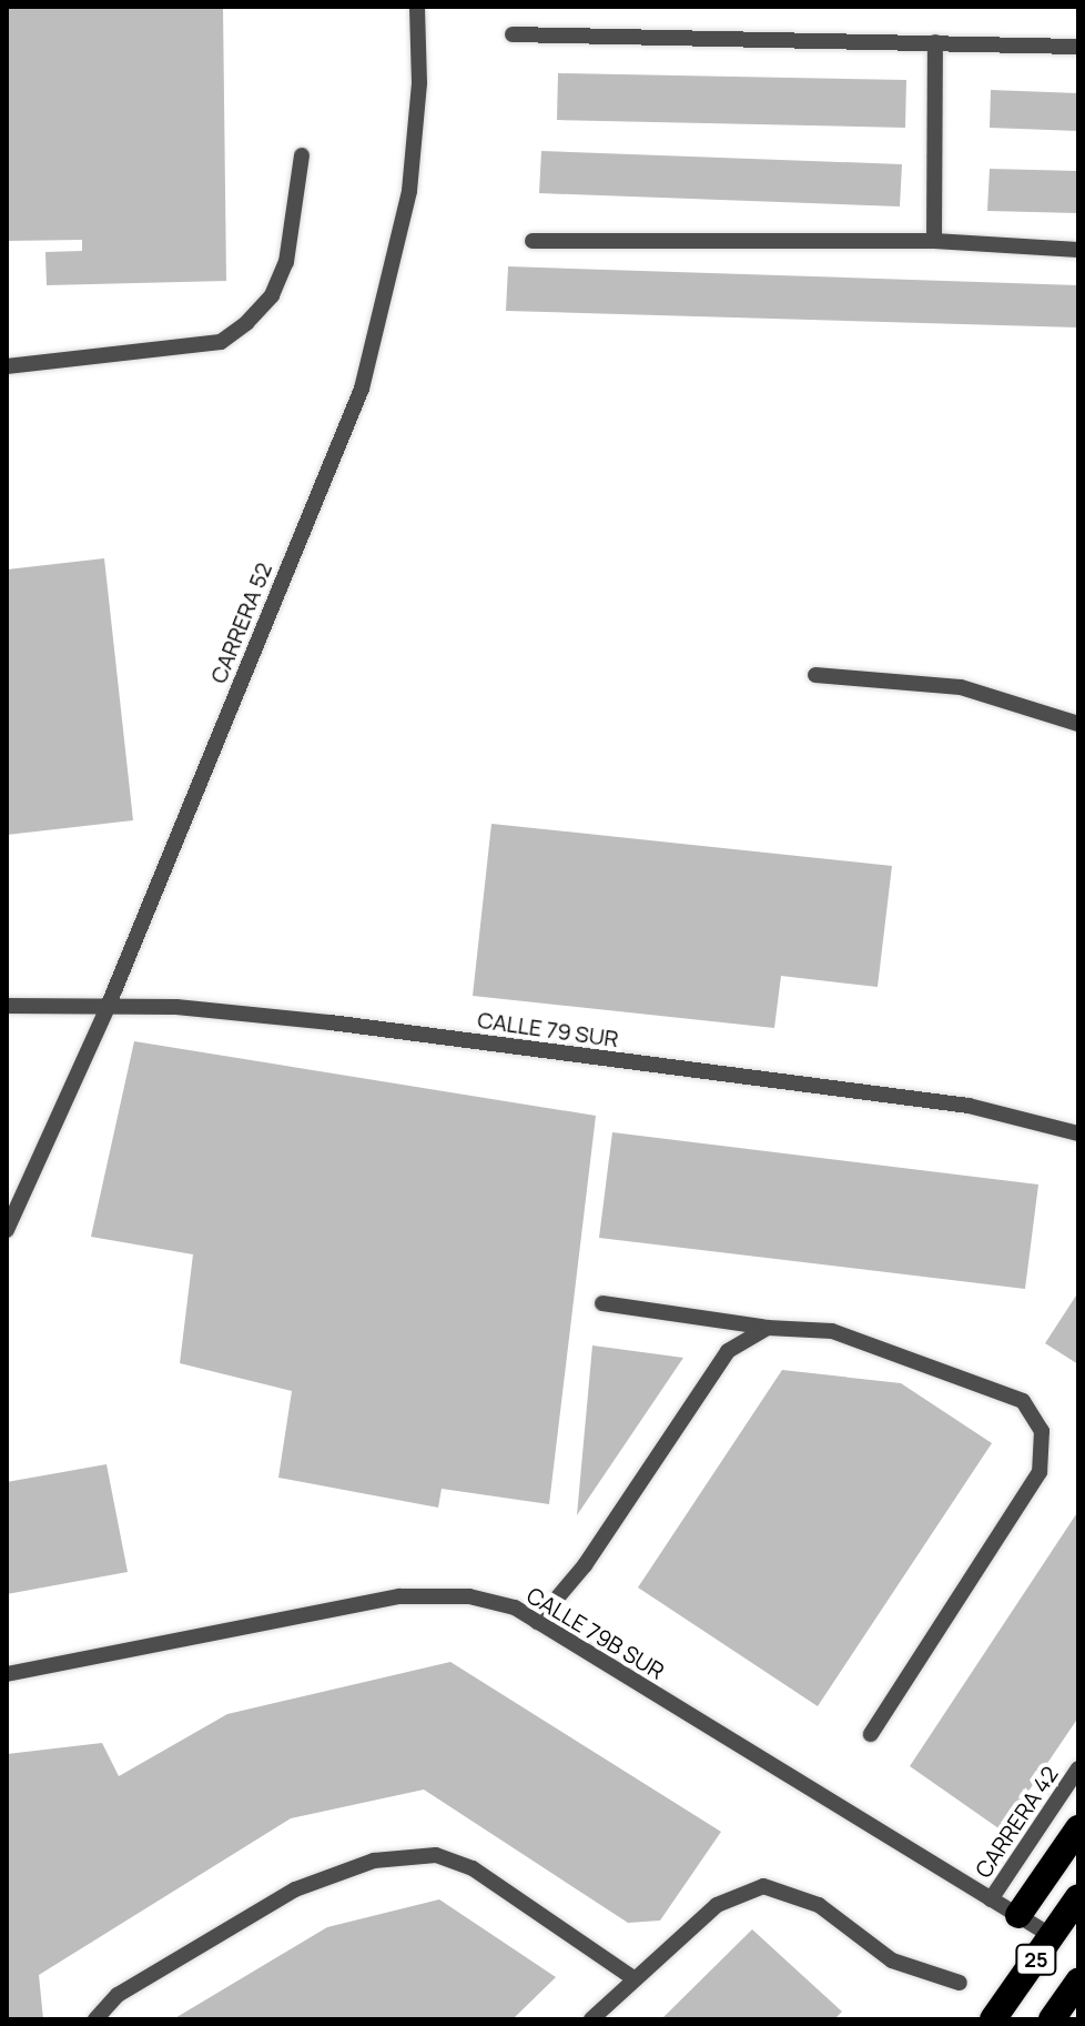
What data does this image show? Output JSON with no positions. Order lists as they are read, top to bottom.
{
  "streets": {
    "highway": ["25"],
    "street": [
      "CARRERA 52",
      "CALLE 79 SUR",
      "CALLE 79B SUR",
      "CARRERA 42"
    ]
  },
  "crossings": [
    ["CARRERA 52", "CALLE 79 SUR"],
    ["CALLE 79B SUR", "CARRERA 42"],
    ["CALLE 79B SUR", "25"]
  ]
}
